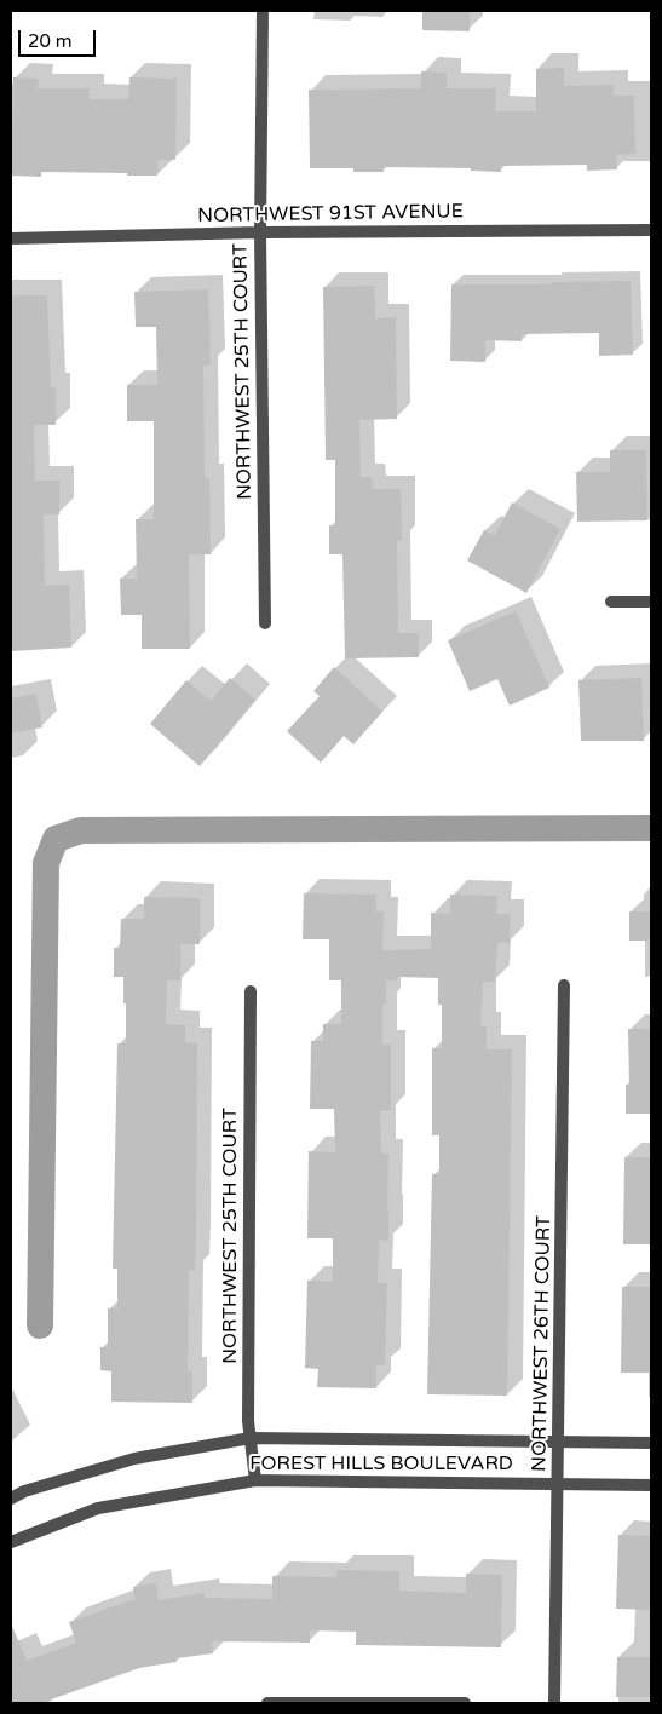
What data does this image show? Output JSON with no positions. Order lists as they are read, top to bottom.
{
  "streets": {
    "street": [
      "NORTHWEST 91ST AVENUE",
      "NORTHWEST 25TH COURT",
      "NORTHWEST 26TH COURT",
      "FOREST HILLS BOULEVARD"
    ]
  },
  "crossings": [
    ["NORTHWEST 91ST AVENUE", "NORTHWEST 25TH COURT"],
    ["NORTHWEST 25TH COURT", "FOREST HILLS BOULEVARD"],
    ["NORTHWEST 26TH COURT", "FOREST HILLS BOULEVARD"]
  ],
  "scale_bar": "20 m"
}
